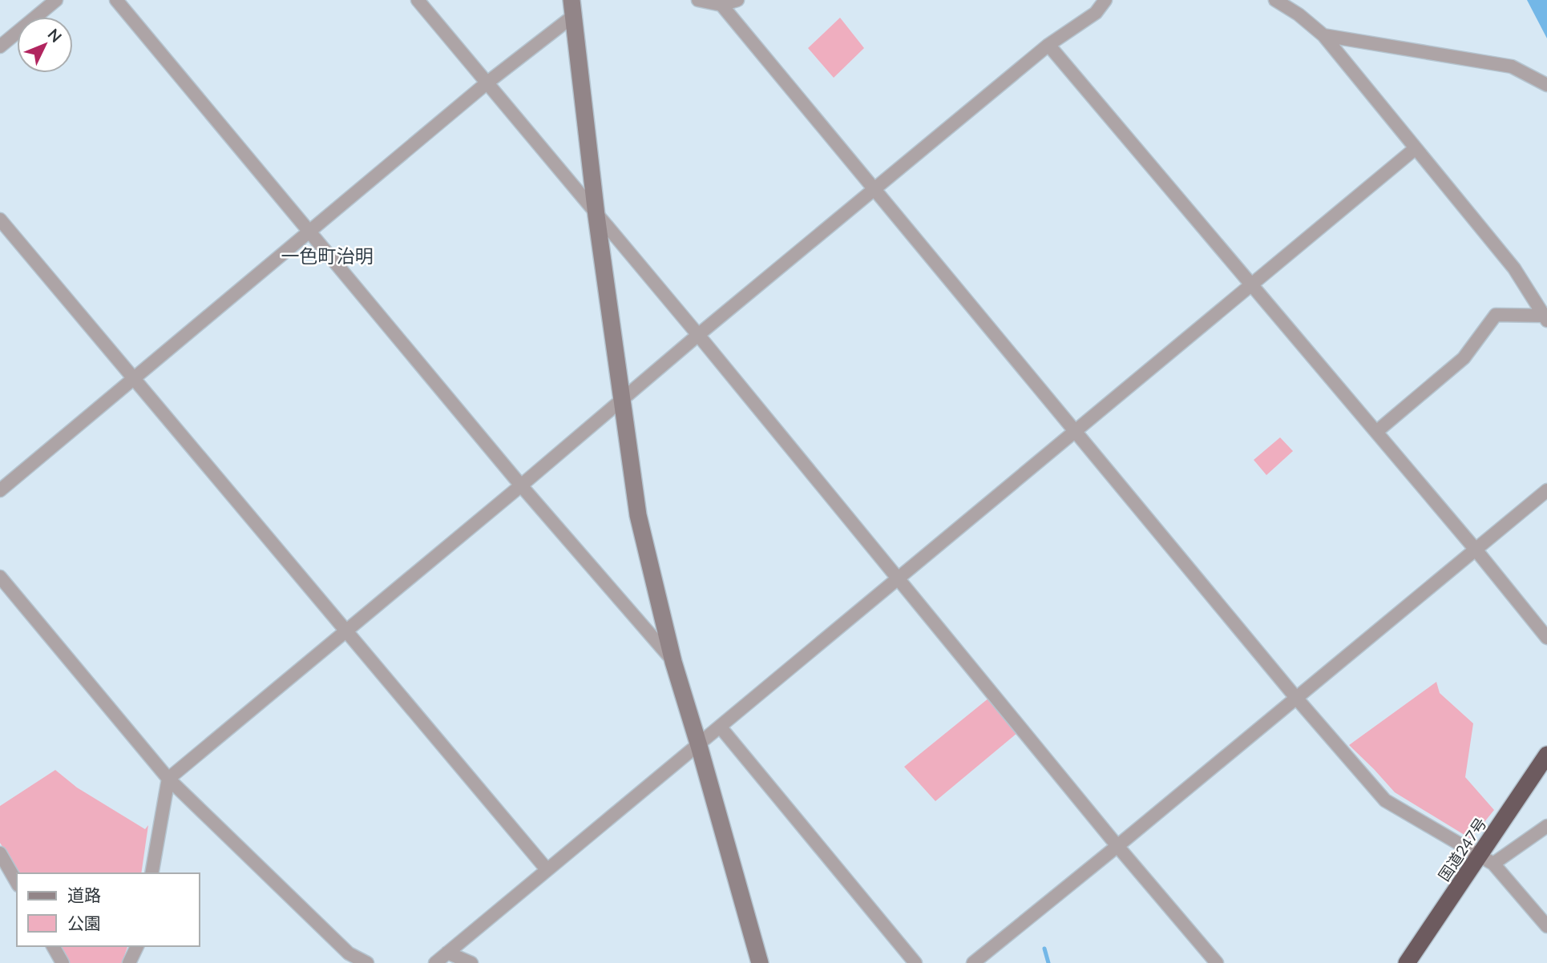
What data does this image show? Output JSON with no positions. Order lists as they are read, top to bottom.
{
  "streets": {
    "highway": ["国道247号"]
  },
  "districts": ["一色町治明"],
  "legend": ["道路", "公園"],
  "north": "top right"
}
